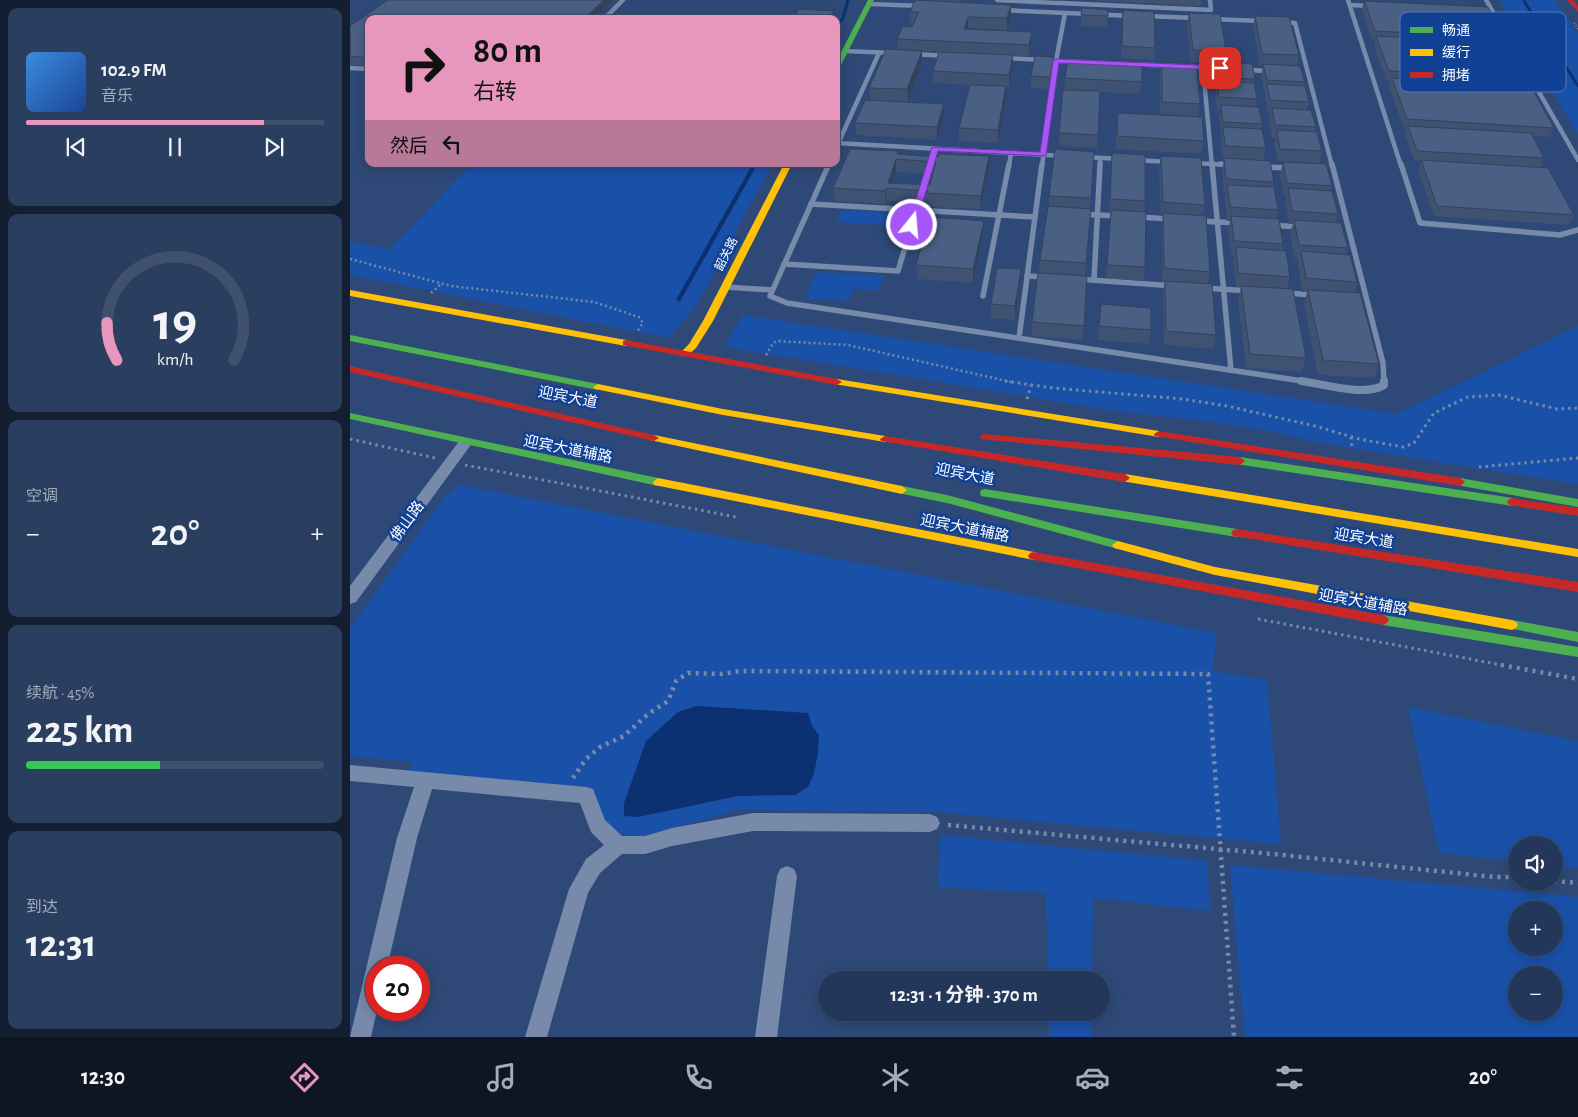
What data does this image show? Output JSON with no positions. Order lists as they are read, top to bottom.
{
  "streets": {
    "main road": ["韶关路", "迎宾大道", "迎宾大道辅路"],
    "street": ["佛山路"]
  },
  "crossings": [
    ["迎宾大道辅路", "佛山路"]
  ],
  "legend": ["畅通", "缓行", "拥堵"],
  "page": {
    "turn": ["80 m", "右转"],
    "song": ["102.9 FM", "音乐"],
    "then": "然后",
    "tile": [
      "空调",
      ["续航 · 45%", "225 km"],
      ["到达", "12:31"]
    ],
    "heat": ["−", "20°", "+"],
    "map_buttons": ["+", "−"],
    "limit": "20",
    "trip": "12:31 · 1 分钟 · 370 m",
    "tabs": ["12:30", "20°"],
    "gauge": ["19", "km/h"]
  }
}
